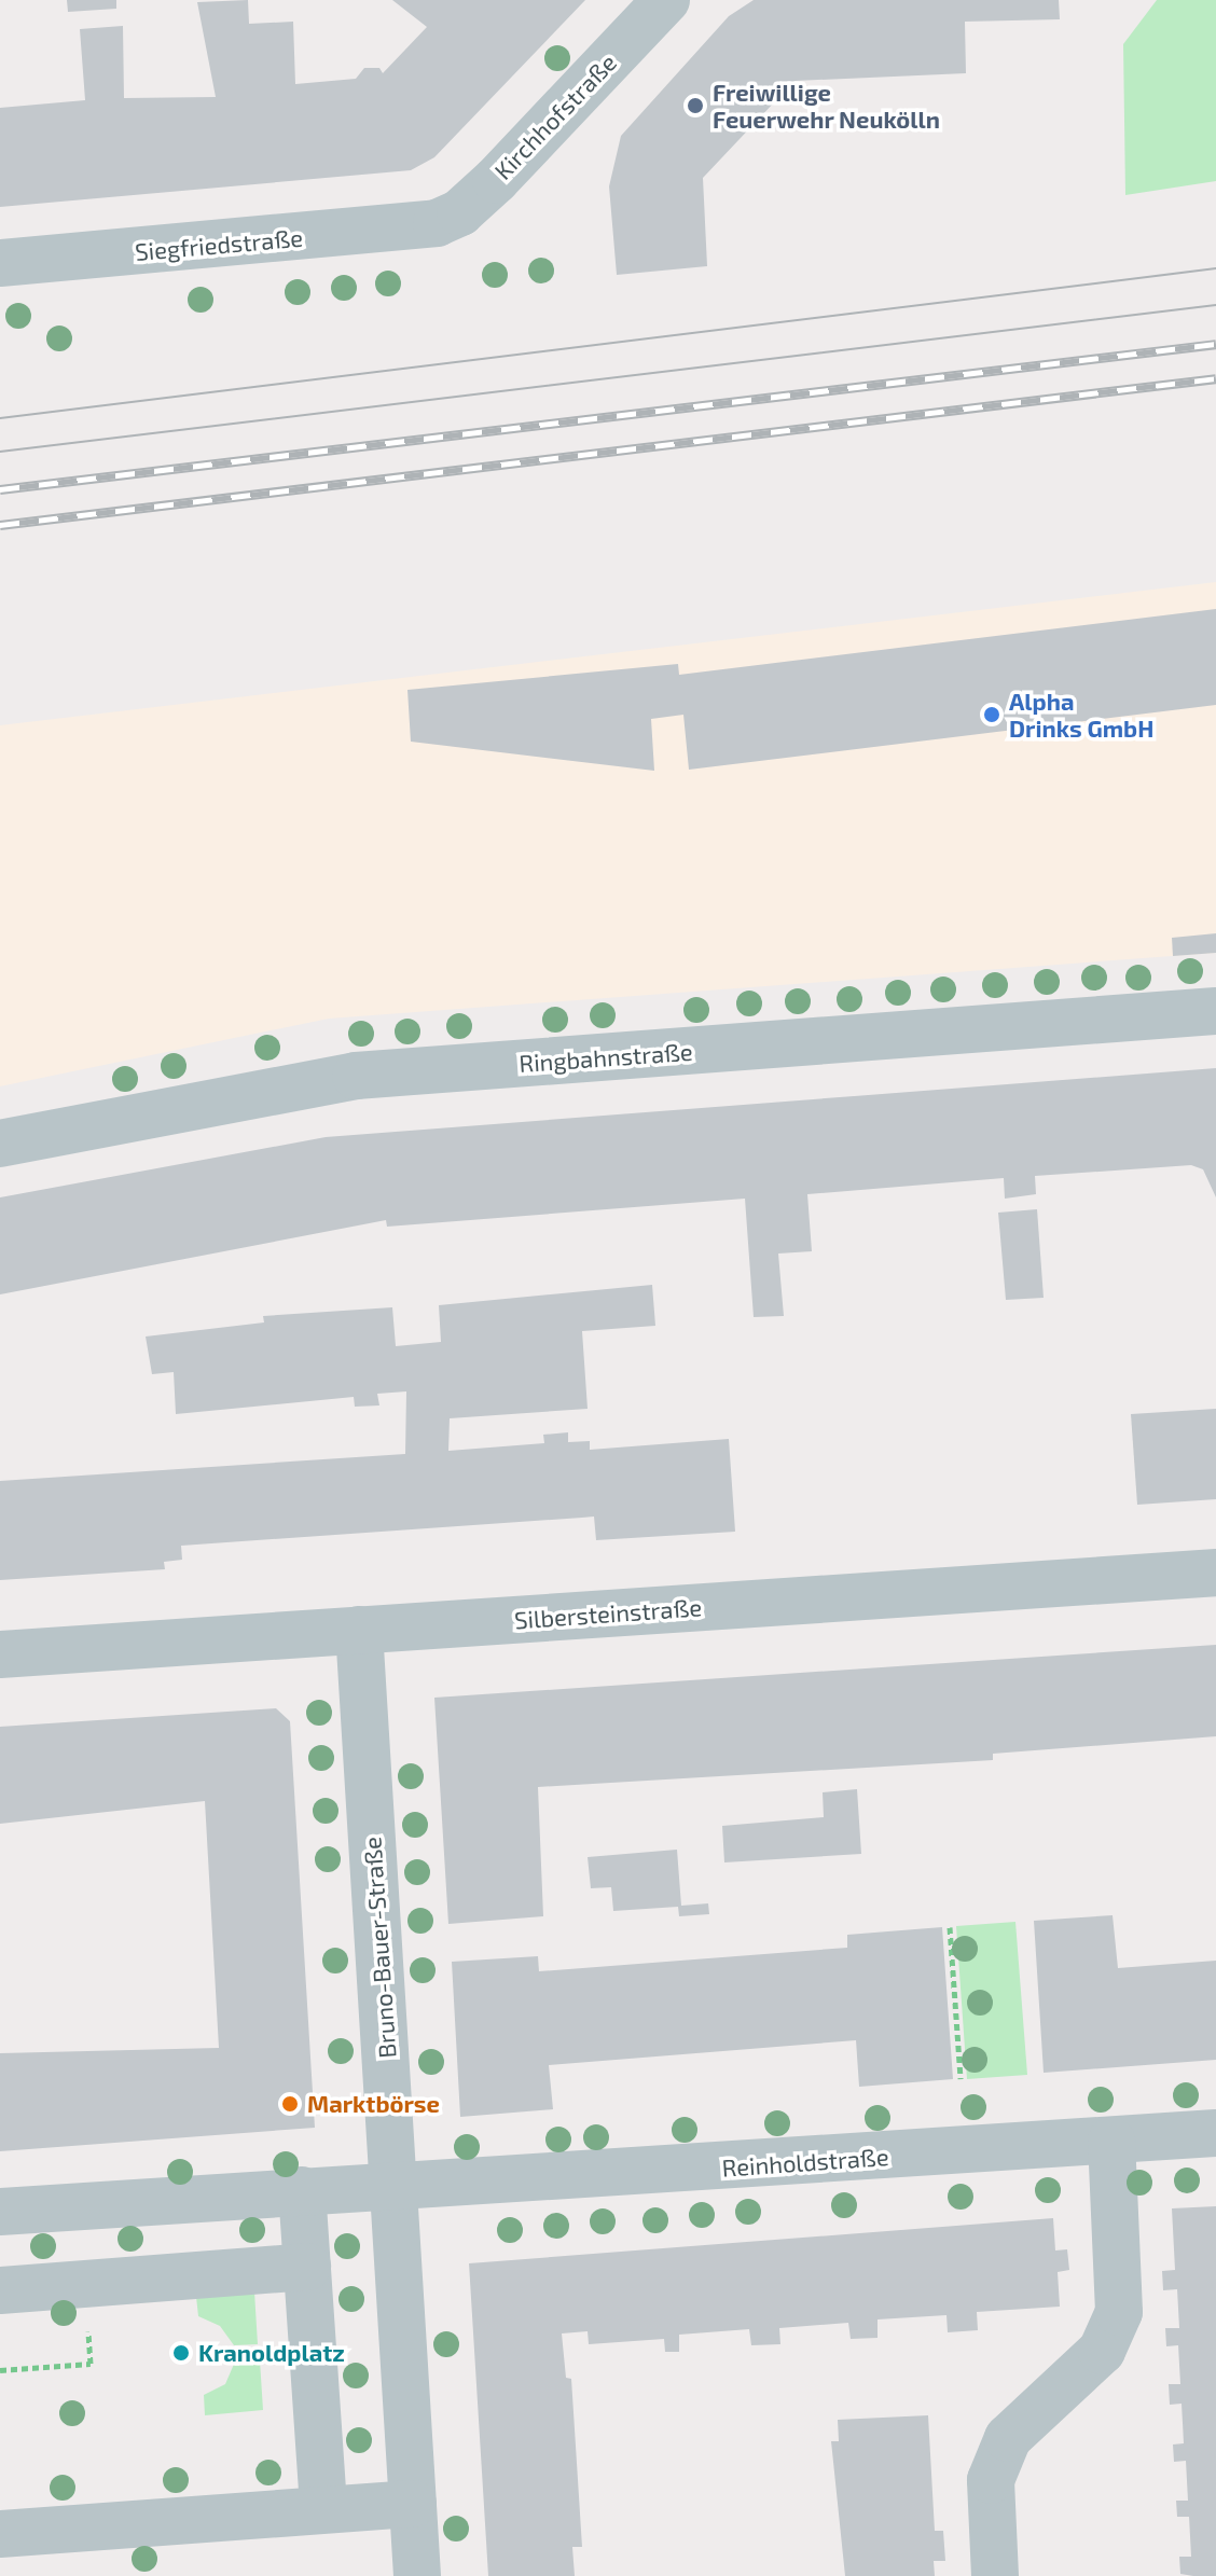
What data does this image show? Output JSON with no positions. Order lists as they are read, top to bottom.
{
  "streets": {
    "street": [
      "Kirchhofstraße",
      "Siegfriedstraße",
      "Ringbahnstraße",
      "Silbersteinstraße",
      "Bruno-Bauer-Straße",
      "Reinholdstraße"
    ]
  },
  "crossings": [
    ["Kirchhofstraße", "Siegfriedstraße"],
    ["Silbersteinstraße", "Bruno-Bauer-Straße"],
    ["Bruno-Bauer-Straße", "Reinholdstraße"]
  ],
  "places": [
    "Freiwillige Feuerwehr Neukölln",
    "Alpha Drinks GmbH",
    "Marktbörse",
    "Kranoldplatz"
  ]
}
